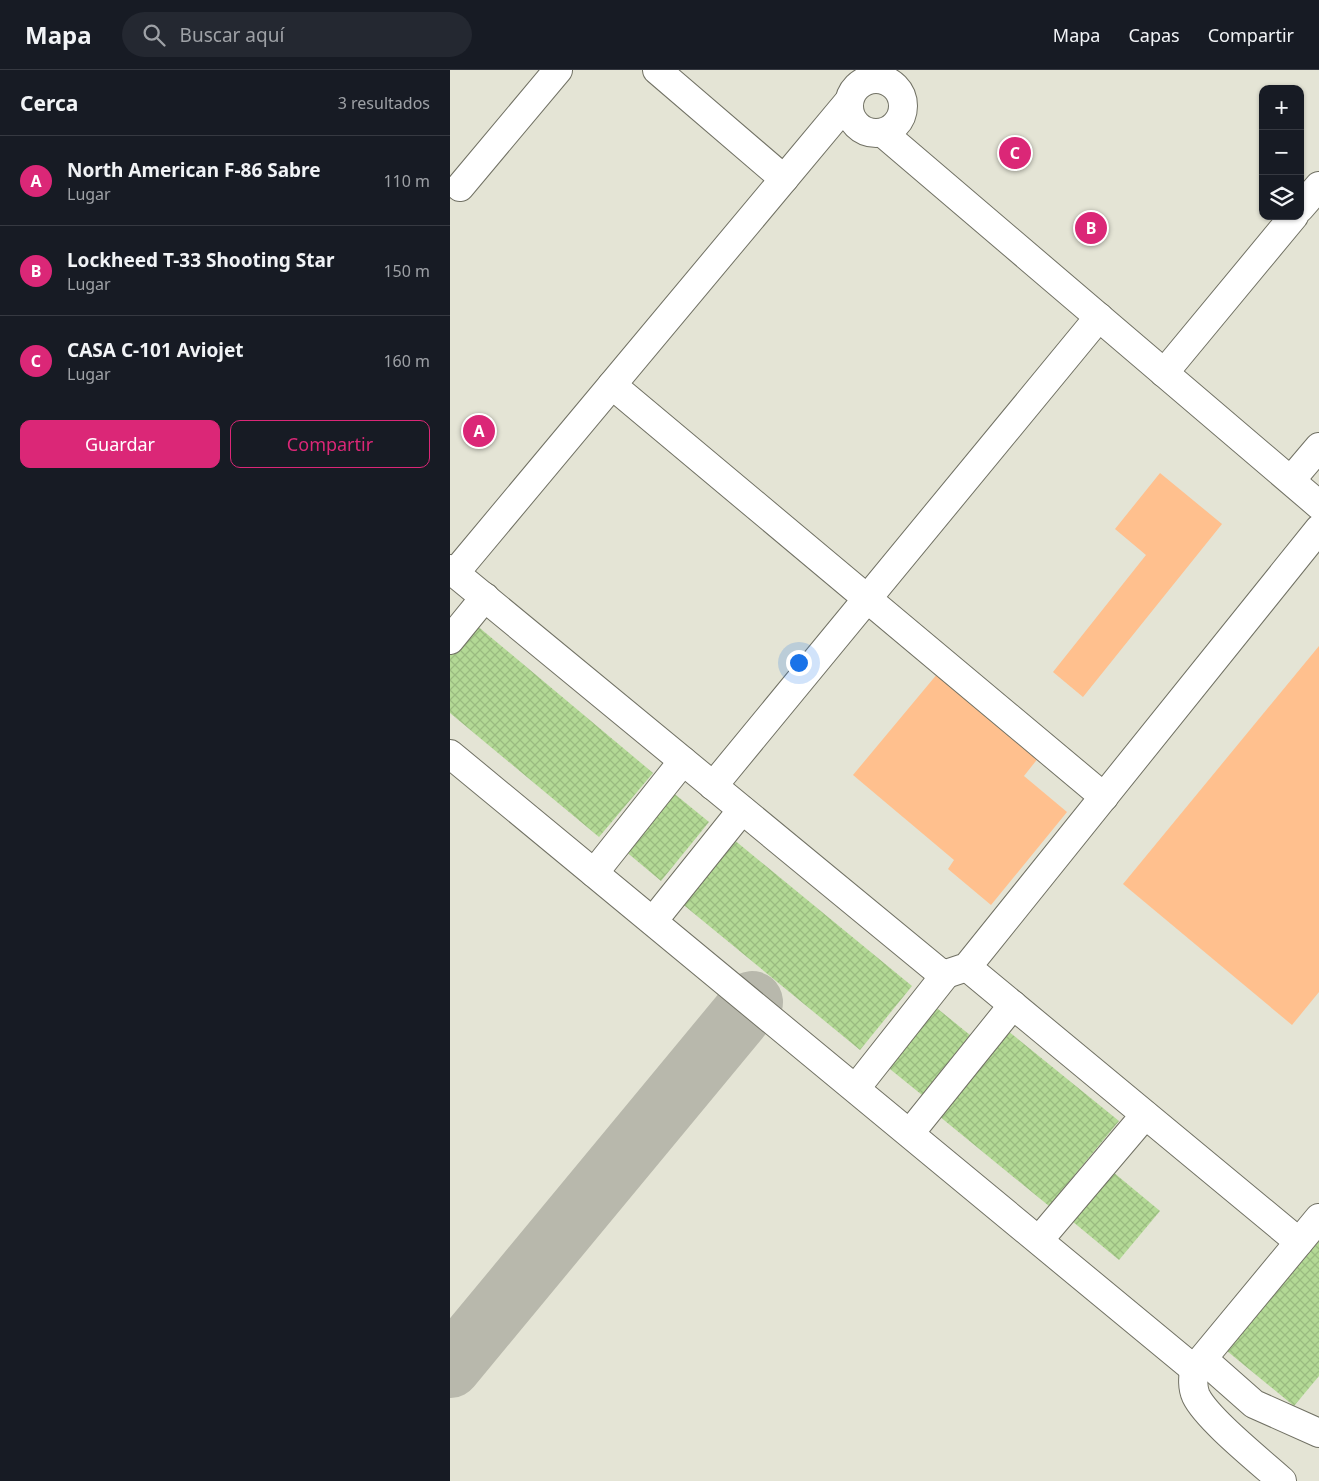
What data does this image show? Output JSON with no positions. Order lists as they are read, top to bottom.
{
  "page": {
    "header": "Mapa",
    "search": "Buscar aquí",
    "nav": ["Mapa", "Capas", "Compartir"],
    "heading": ["Cerca", "3 resultados"],
    "map_buttons": ["+", "−"],
    "list": [
      {
        "mark": "A",
        "name": "North American F-86 Sabre",
        "note": "Lugar",
        "value": "110 m"
      },
      {
        "mark": "B",
        "name": "Lockheed T-33 Shooting Star",
        "note": "Lugar",
        "value": "150 m"
      },
      {
        "mark": "C",
        "name": "CASA C-101 Aviojet",
        "note": "Lugar",
        "value": "160 m"
      }
    ],
    "pins": ["C", "B", "A"],
    "buttons": ["Guardar", "Compartir"]
  }
}
